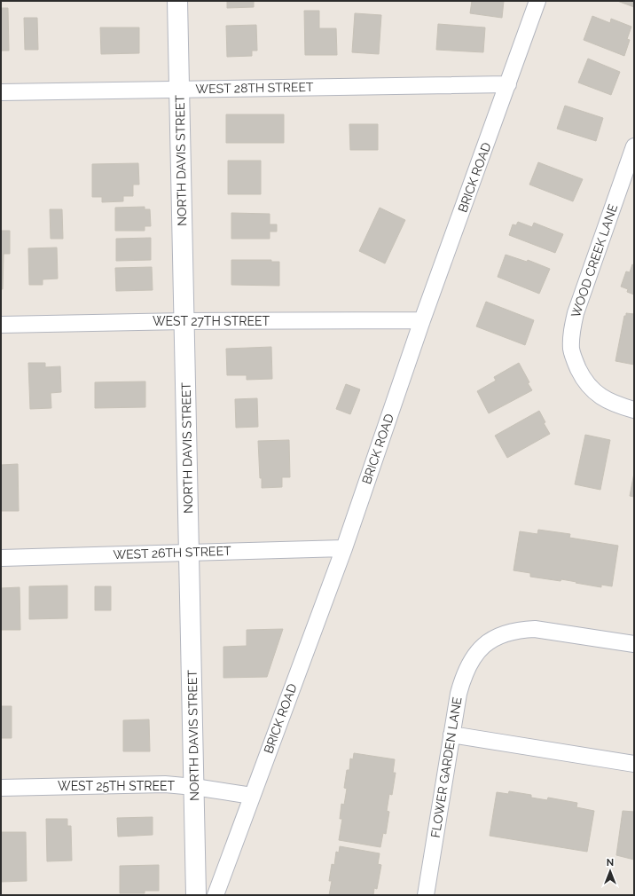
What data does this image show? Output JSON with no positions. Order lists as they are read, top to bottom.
{
  "streets": {
    "street": [
      "WEST 28TH STREET",
      "NORTH DAVIS STREET",
      "BRICK ROAD",
      "WOOD CREEK LANE",
      "WEST 27TH STREET",
      "WEST 26TH STREET",
      "FLOWER GARDEN LANE",
      "WEST 25TH STREET"
    ]
  },
  "crossings": [
    ["WEST 28TH STREET", "NORTH DAVIS STREET"],
    ["WEST 28TH STREET", "BRICK ROAD"],
    ["NORTH DAVIS STREET", "WEST 27TH STREET"],
    ["NORTH DAVIS STREET", "WEST 26TH STREET"],
    ["NORTH DAVIS STREET", "WEST 25TH STREET"],
    ["BRICK ROAD", "WEST 27TH STREET"],
    ["BRICK ROAD", "WEST 26TH STREET"],
    ["BRICK ROAD", "WEST 25TH STREET"]
  ],
  "north": "top"
}
